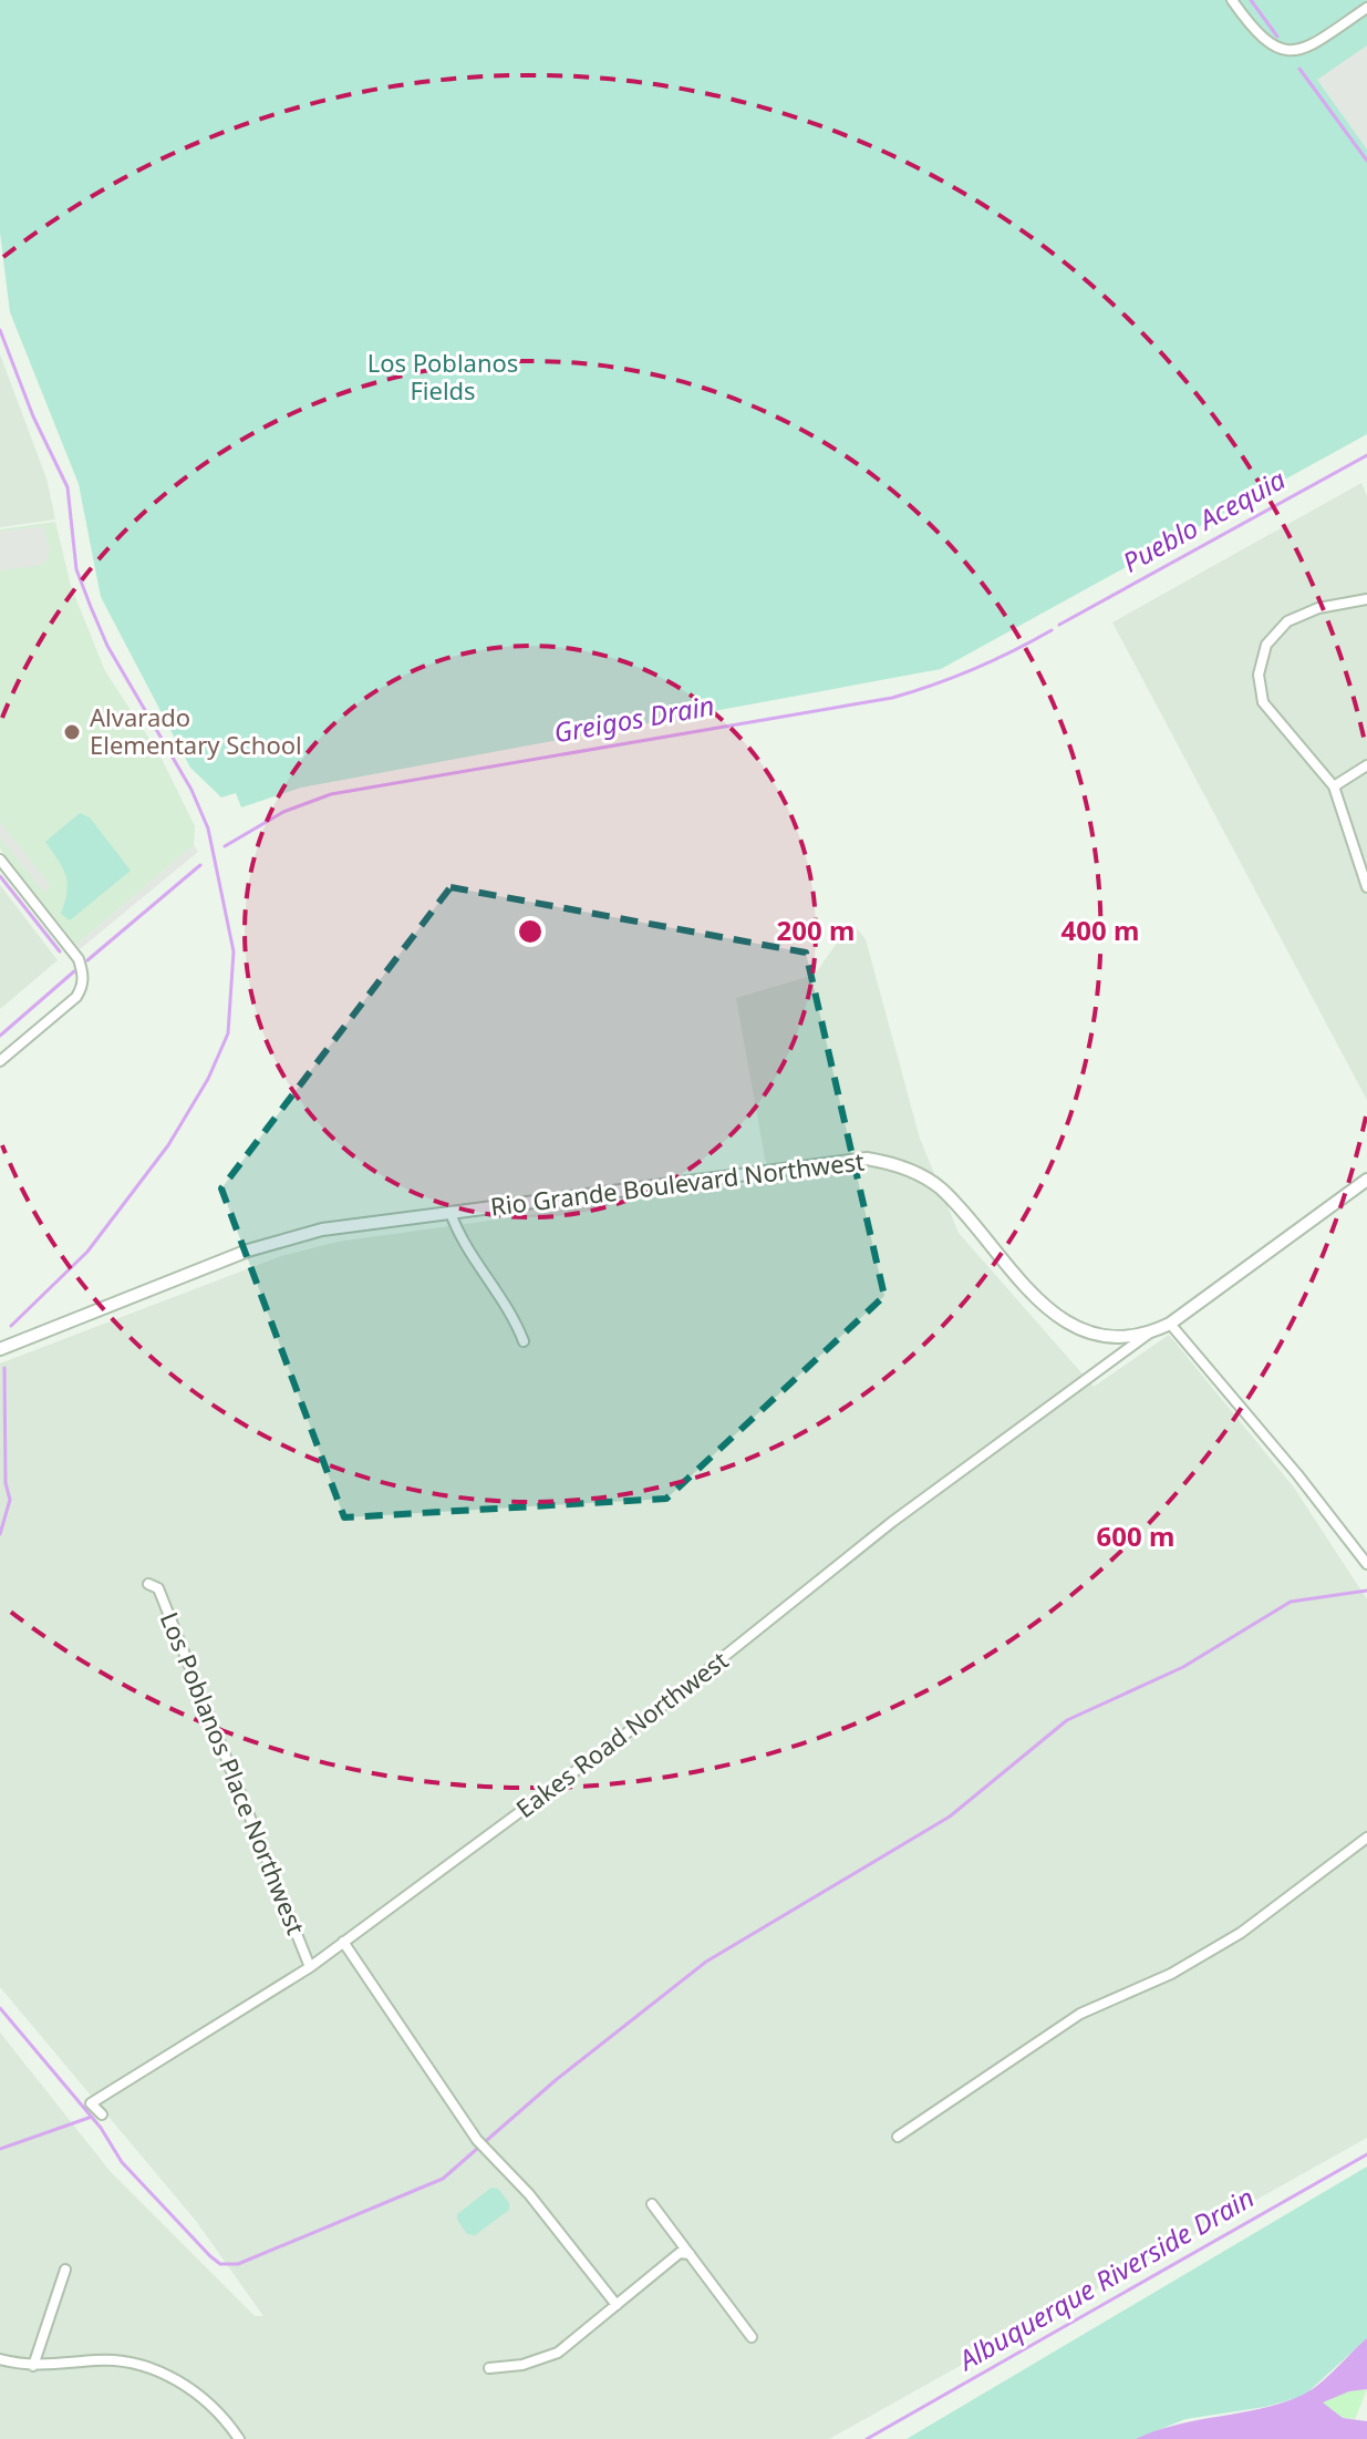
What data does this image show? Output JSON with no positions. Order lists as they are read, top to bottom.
{
  "streets": {
    "street": ["Rio Grande Boulevard Northwest", "Eakes Road Northwest", "Los Poblanos Place Northwest"]
  },
  "crossings": [
    ["Rio Grande Boulevard Northwest", "Eakes Road Northwest"],
    ["Eakes Road Northwest", "Los Poblanos Place Northwest"]
  ],
  "water": ["Pueblo Acequia", "Greigos Drain", "Albuquerque Riverside Drain"],
  "parks": ["Los Poblanos Fields"],
  "places": ["Alvarado Elementary School"],
  "rings": ["200 m", "400 m", "600 m"]
}
